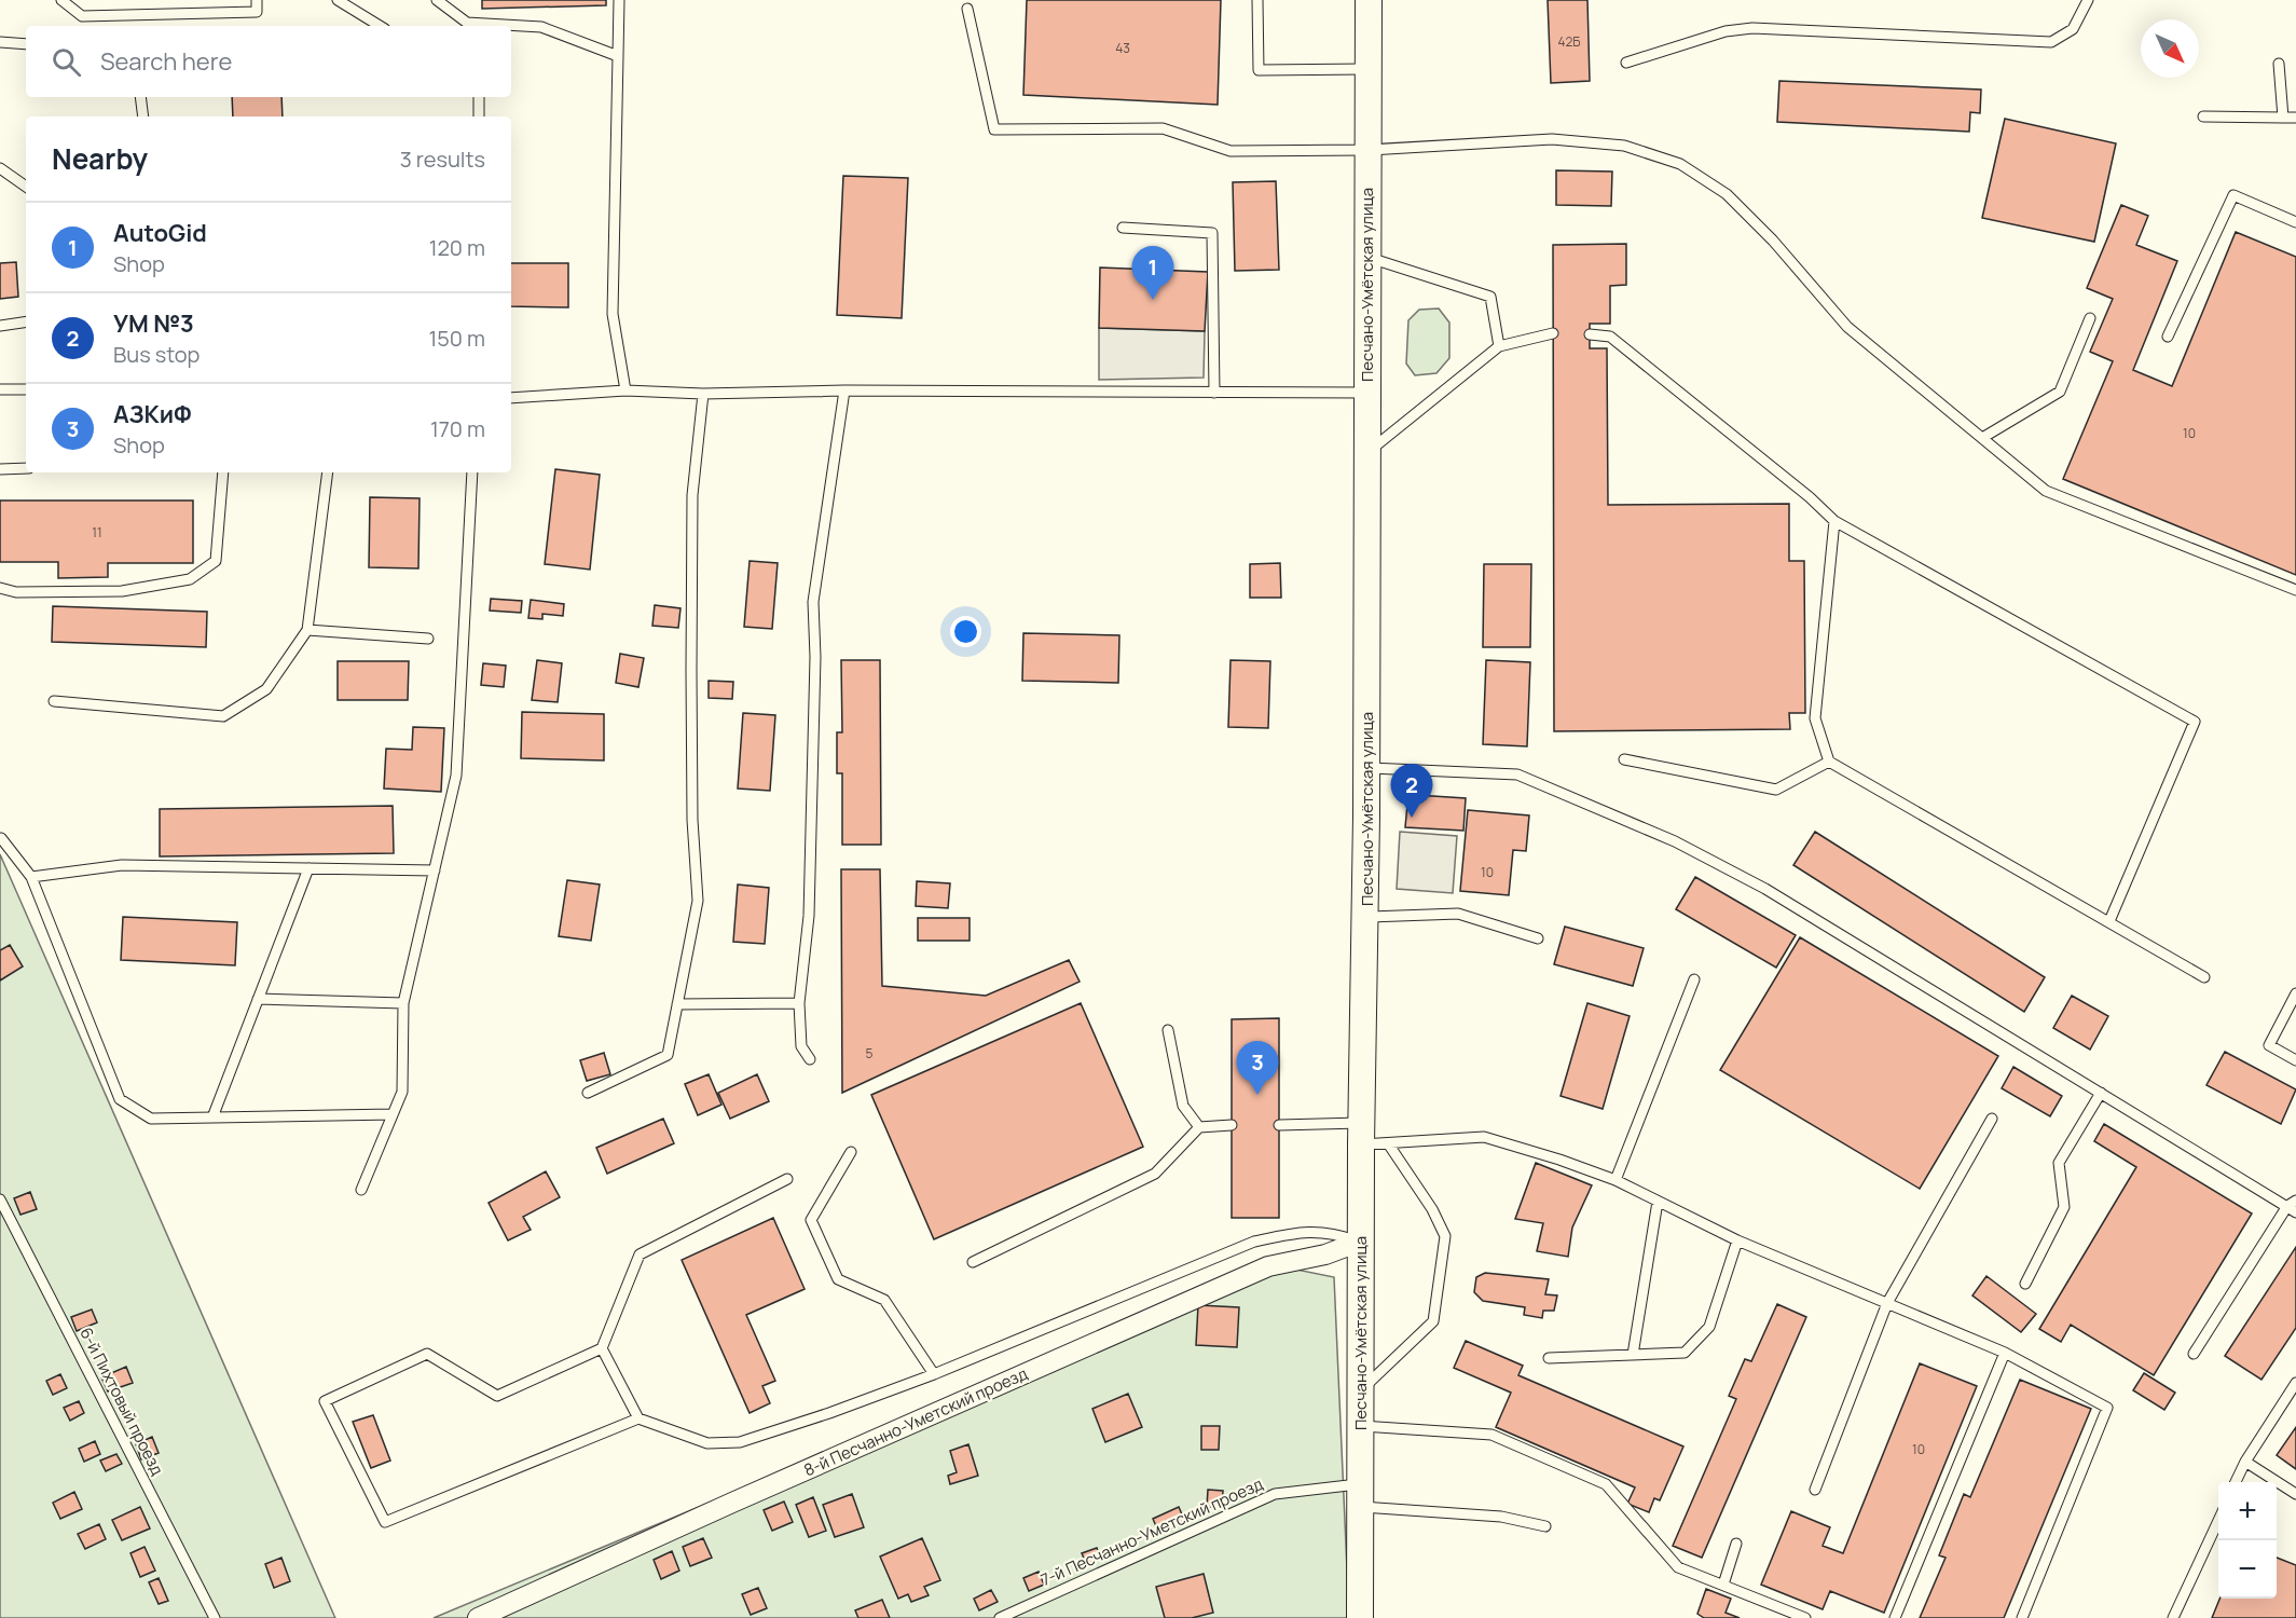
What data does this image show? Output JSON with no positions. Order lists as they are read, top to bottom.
{
  "streets": {
    "main road": ["Песчано-Умётская улица"],
    "street": ["8-й Песчанно-Уметский проезд"],
    "lane": ["6-й Пихтовый проезд", "7-й Песчанно-Уметский проезд"]
  },
  "crossings": [
    ["Песчано-Умётская улица", "8-й Песчанно-Уметский проезд"],
    ["Песчано-Умётская улица", "7-й Песчанно-Уметский проезд"]
  ],
  "house_numbers": [
    "42Б",
    "43",
    "10",
    "11",
    "10",
    "5",
    "10"
  ],
  "north": "bottom right",
  "page": {
    "search": "Search here",
    "heading": ["Nearby", "3 results"],
    "list": [
      {
        "mark": "1",
        "name": "AutoGid",
        "note": "Shop",
        "value": "120 m"
      },
      {
        "mark": "2",
        "name": "УМ №3",
        "note": "Bus stop",
        "value": "150 m"
      },
      {
        "mark": "3",
        "name": "АЗКиФ",
        "note": "Shop",
        "value": "170 m"
      }
    ],
    "pins": ["1", "2", "3"],
    "map_buttons": ["+", "−"]
  }
}
